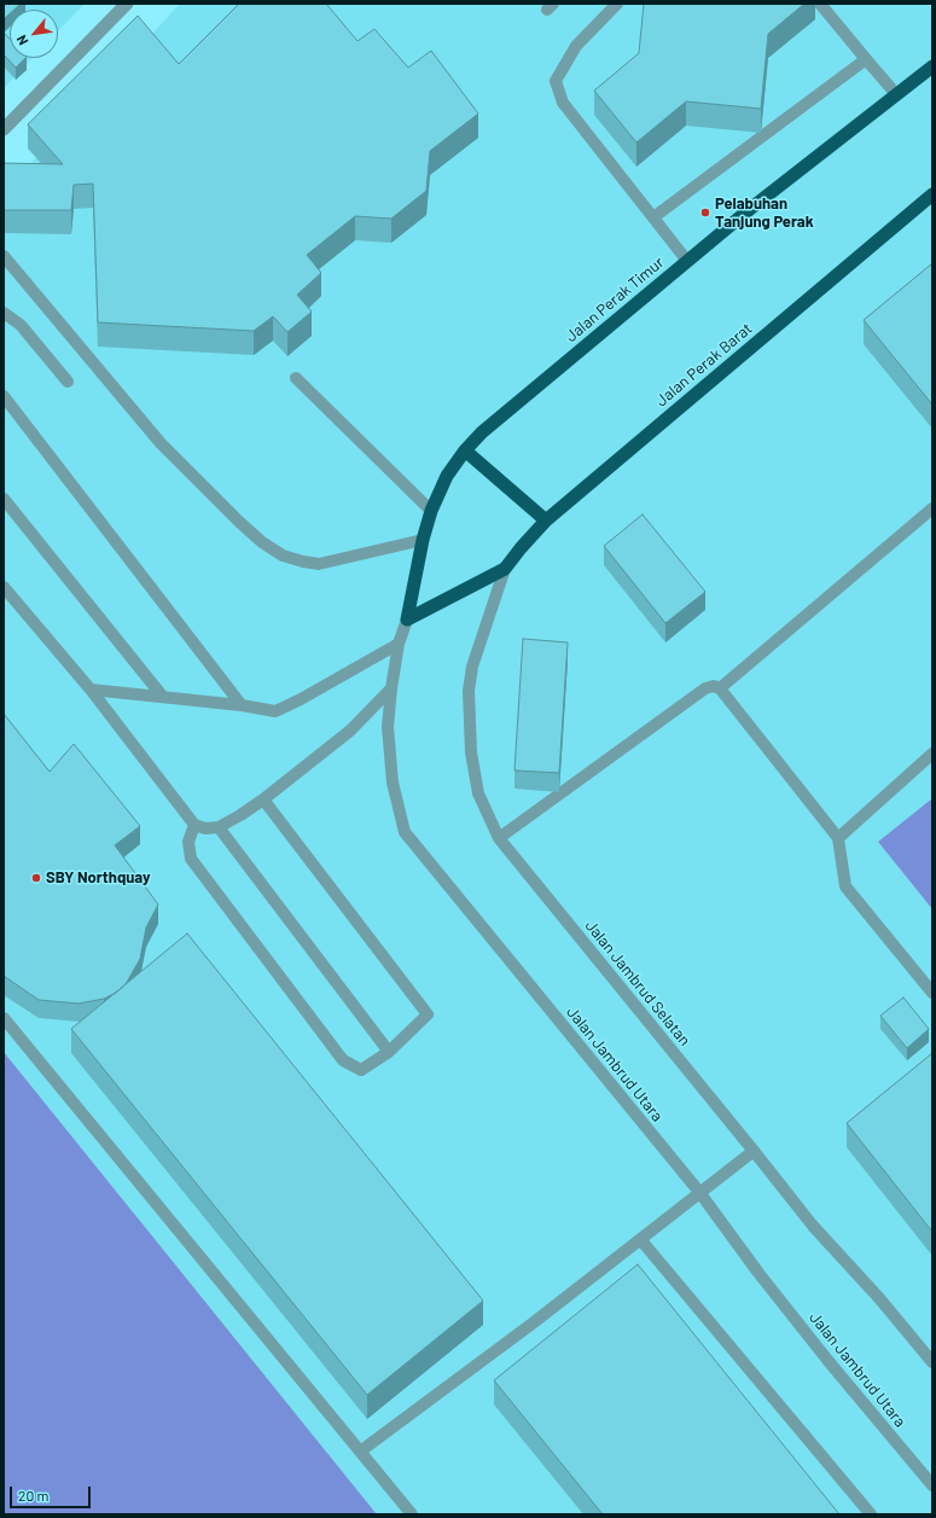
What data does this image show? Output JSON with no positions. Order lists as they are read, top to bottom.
{
  "streets": {
    "highway": ["Jalan Perak Timur", "Jalan Perak Barat"],
    "lane": ["Jalan Jambrud Selatan", "Jalan Jambrud Utara"]
  },
  "crossings": [
    ["Jalan Perak Timur", "Jalan Jambrud Utara"],
    ["Jalan Perak Barat", "Jalan Jambrud Selatan"]
  ],
  "places": ["Pelabuhan Tanjung Perak", "SBY Northquay"],
  "scale_bar": "20 m",
  "north": "bottom left"
}
